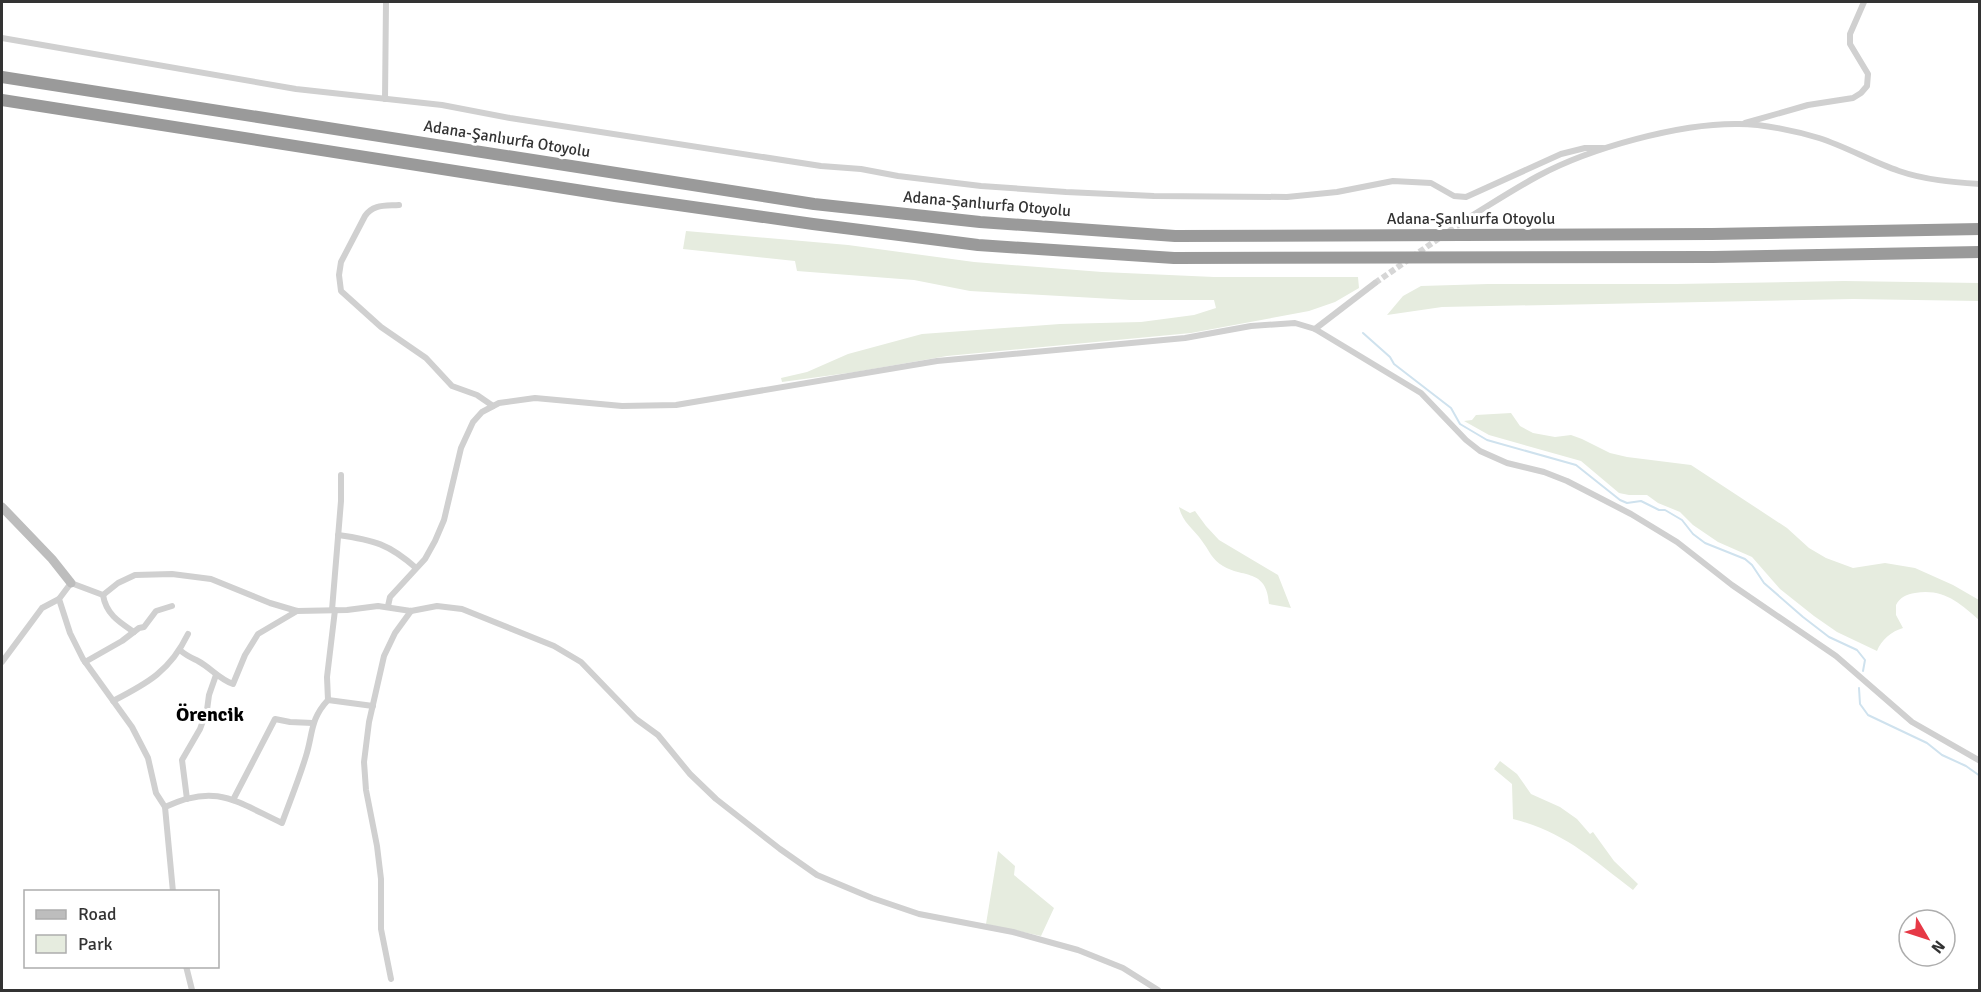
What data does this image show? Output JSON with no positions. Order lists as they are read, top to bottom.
{
  "streets": {
    "highway": ["Adana-Şanlıurfa Otoyolu"]
  },
  "districts": ["Örencik"],
  "legend": ["Road", "Park"],
  "north": "bottom right"
}
